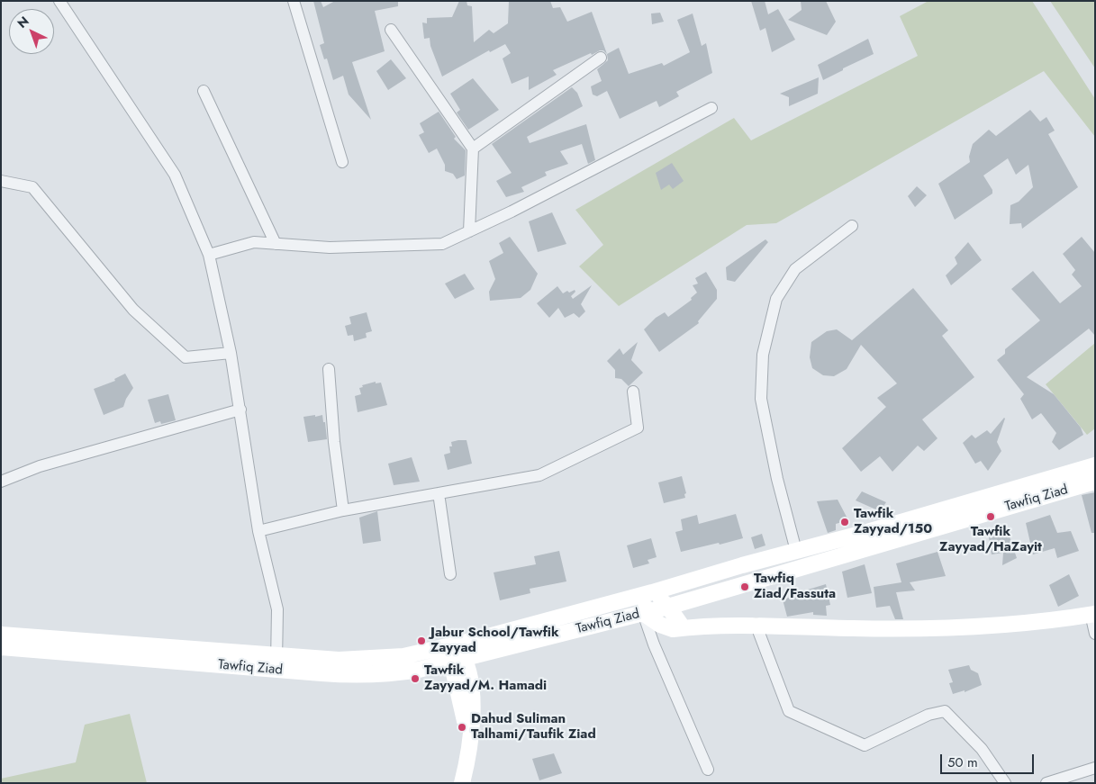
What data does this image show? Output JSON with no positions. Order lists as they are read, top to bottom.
{
  "streets": {
    "main road": ["Tawfiq Ziad"]
  },
  "places": [
    "Tawfik Zayyad/HaZayit",
    "Tawfik Zayyad/150",
    "Tawfiq Ziad/Fassuta",
    "Jabur School/Tawfik Zayyad",
    "Tawfik Zayyad/M. Hamadi",
    "Dahud Suliman Talhami/Taufik Ziad"
  ],
  "scale_bar": "50 m",
  "north": "top left"
}
